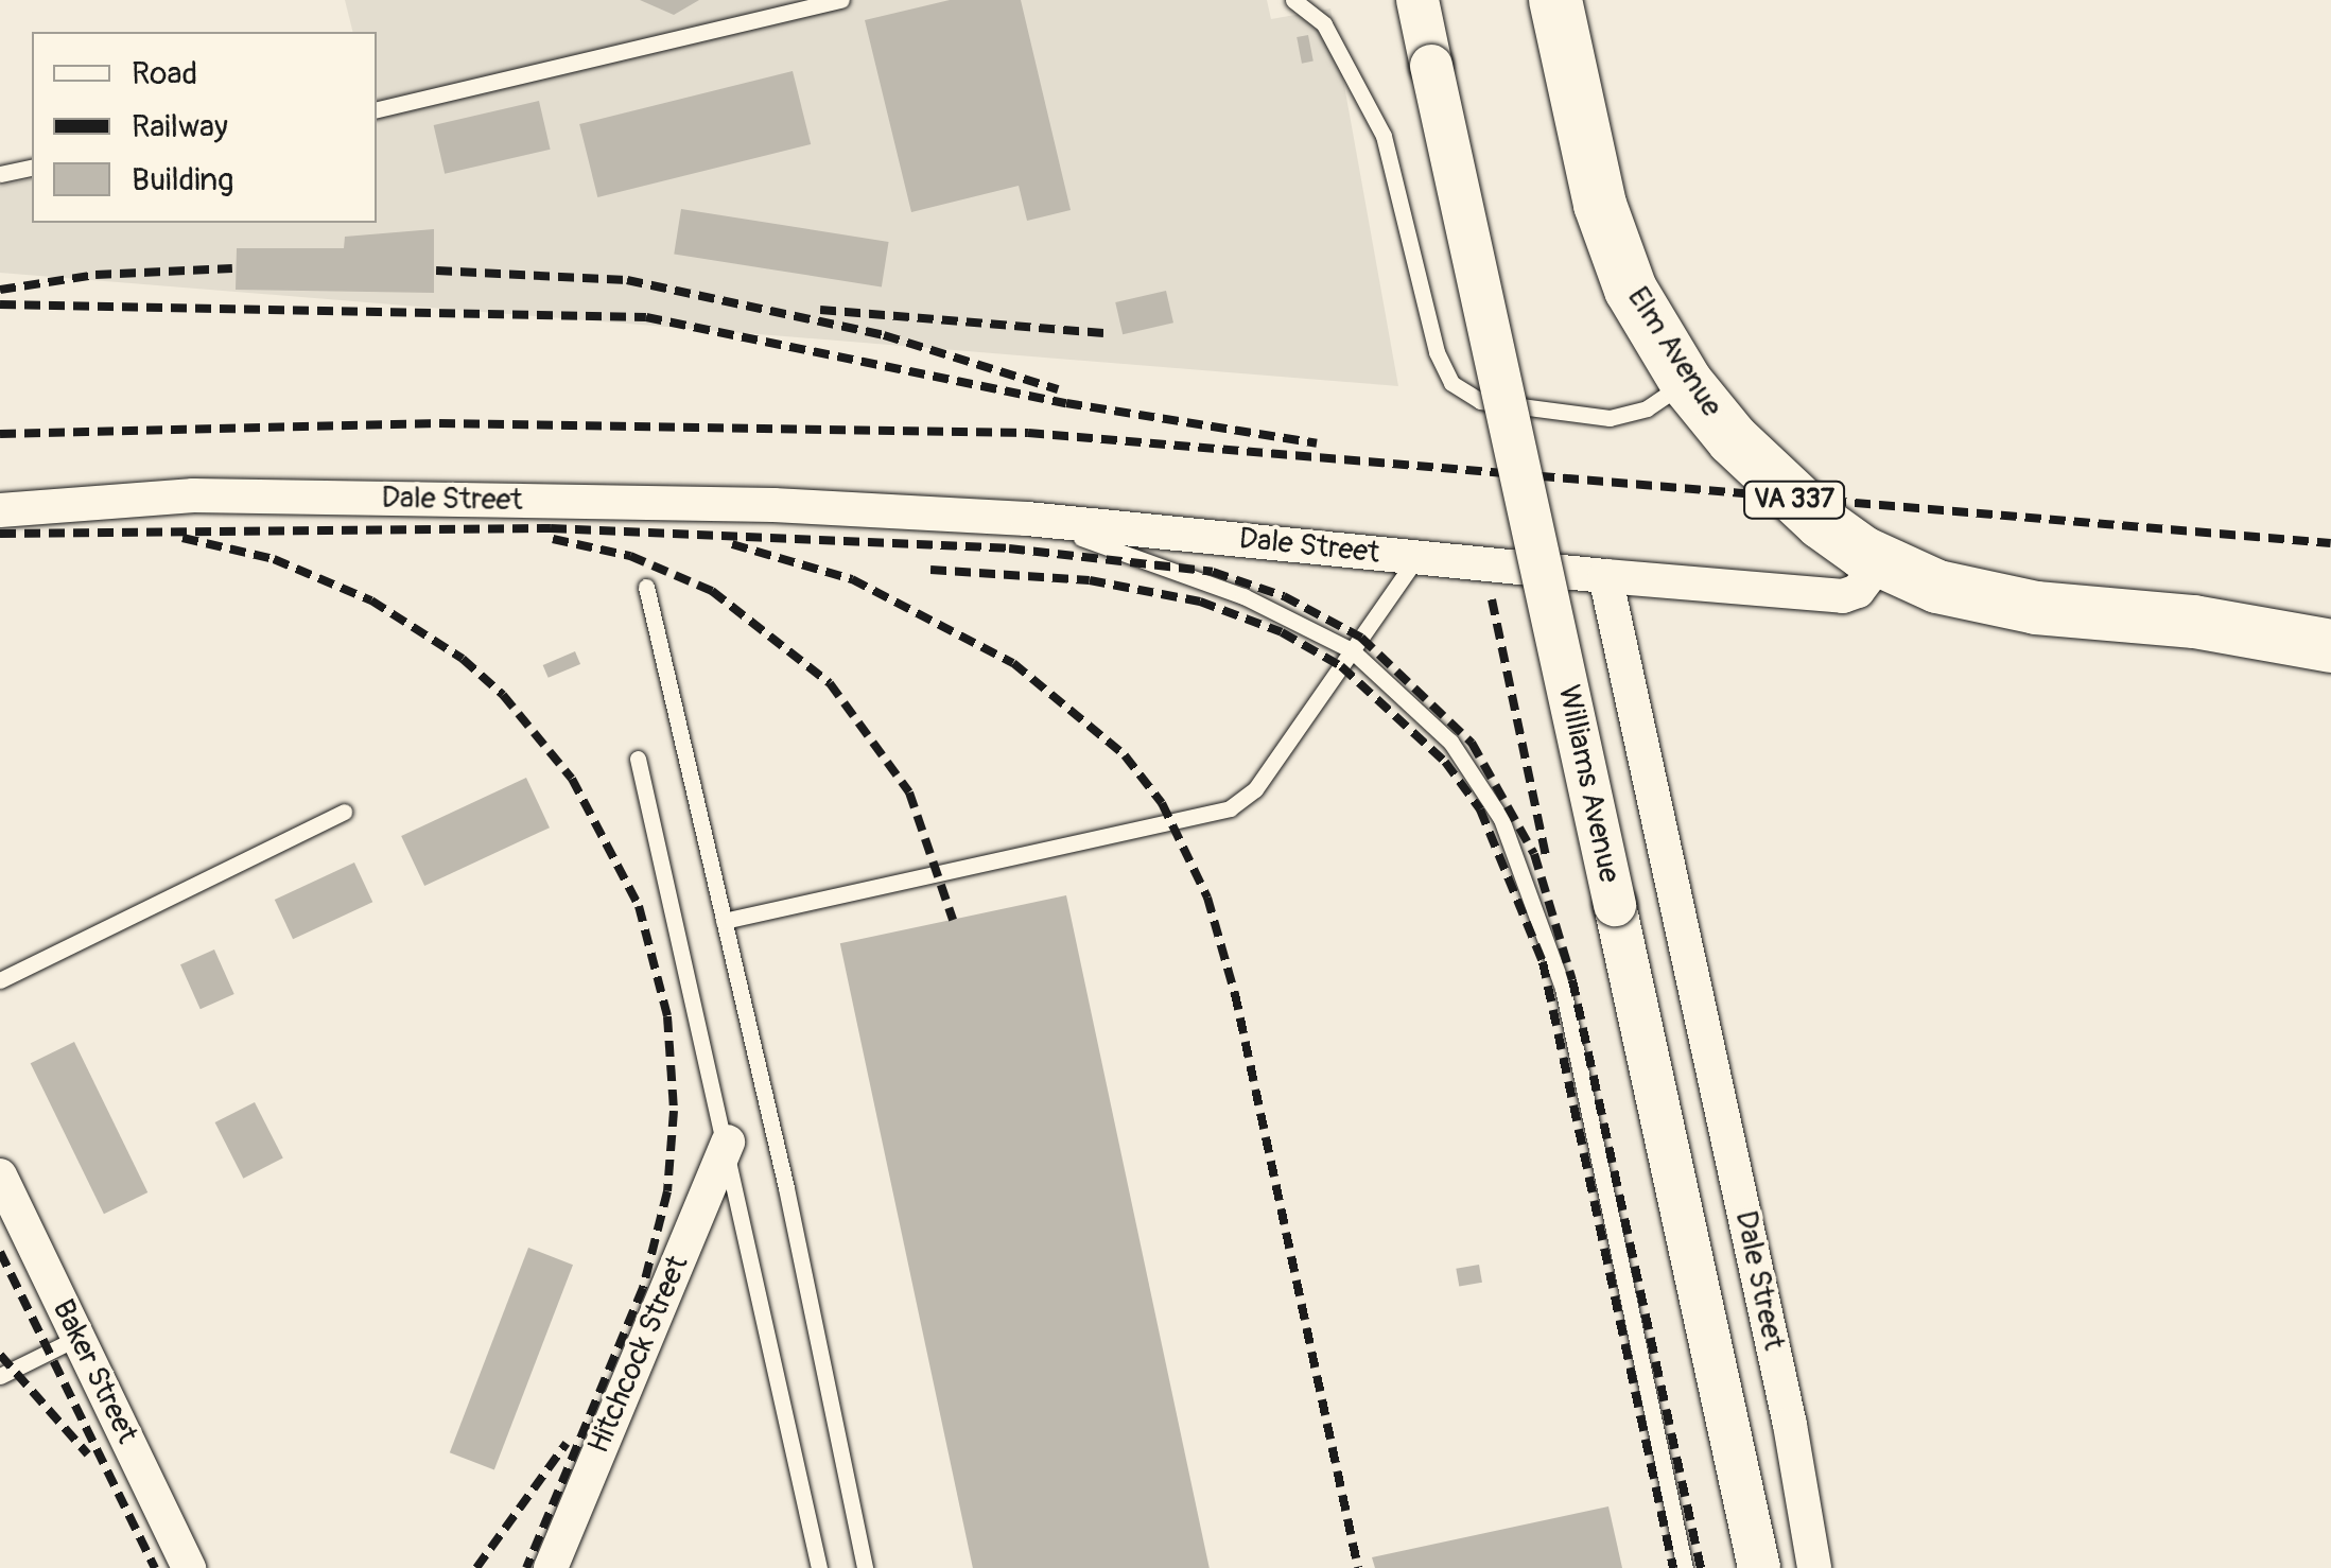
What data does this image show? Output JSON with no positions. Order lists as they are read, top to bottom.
{
  "streets": {
    "main road": ["Elm Avenue", "VA 337"],
    "street": [
      "Dale Street",
      "Williams Avenue",
      "Hitchcock Street",
      "Baker Street"
    ]
  },
  "legend": ["Road", "Railway", "Building"]
}
